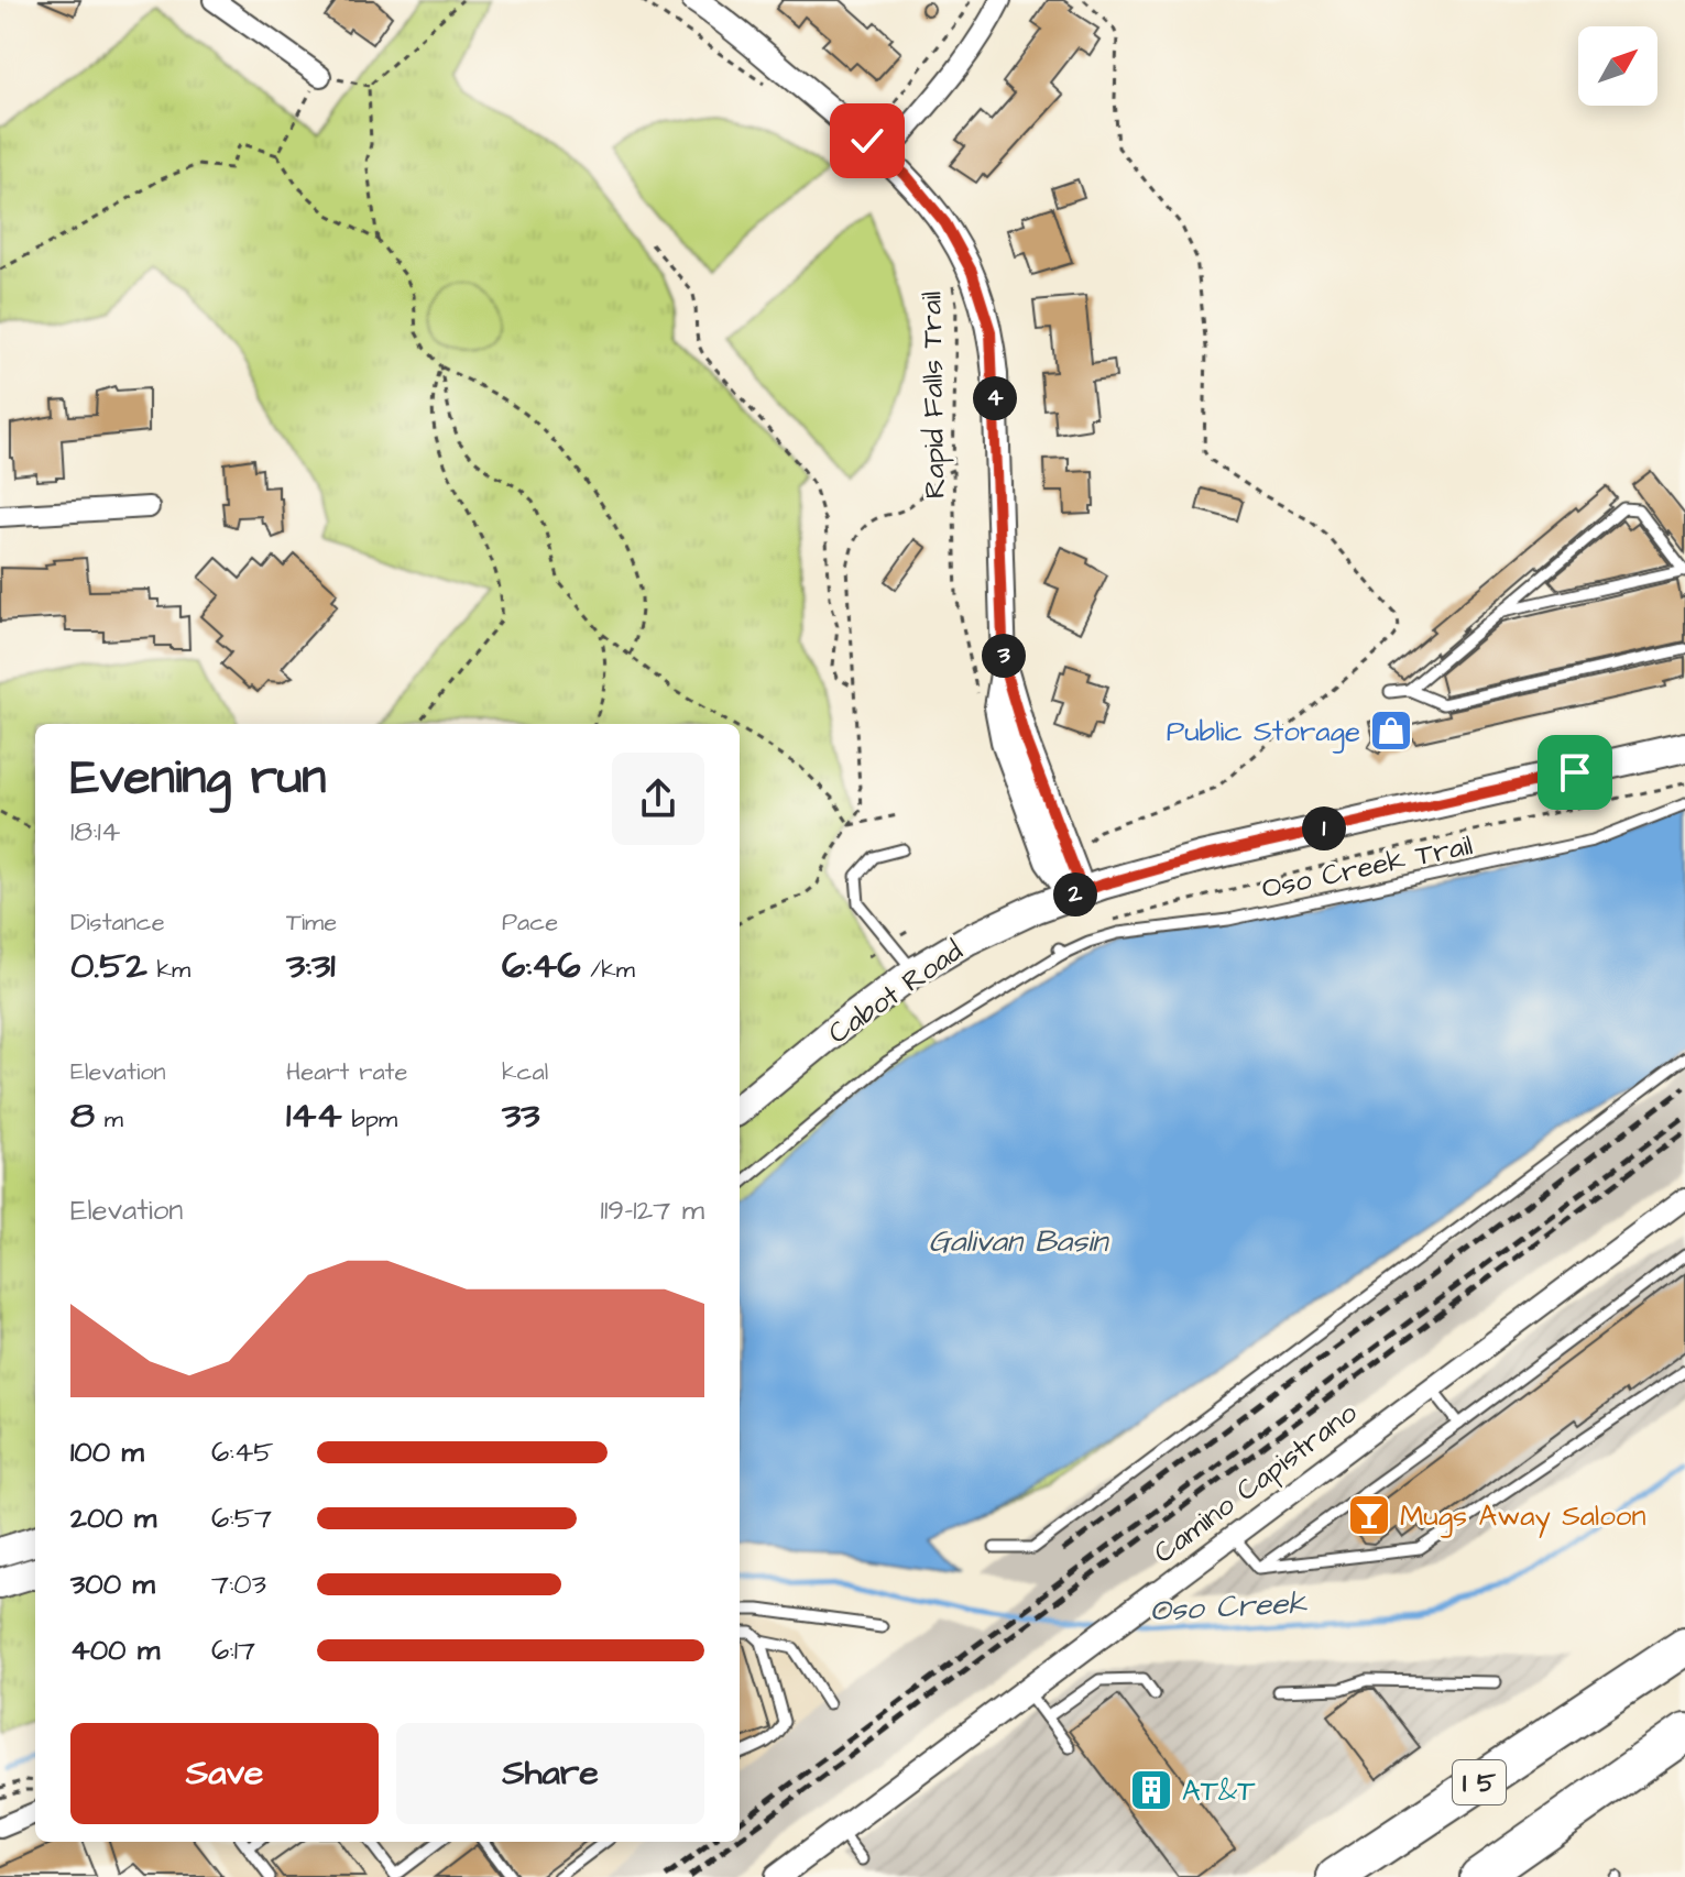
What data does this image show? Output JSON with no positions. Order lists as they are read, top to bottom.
{
  "streets": {
    "highway": ["I 5"],
    "main road": ["Cabot Road"],
    "street": ["Camino Capistrano"],
    "lane": ["Oso Creek Trail"],
    "path": ["Rapid Falls Trail"]
  },
  "water": ["Galivan Basin", "Oso Creek"],
  "places": {
    "shop": ["Public Storage"],
    "bar": ["Mugs Away Saloon"],
    "building": ["AT&T"]
  },
  "north": "top right",
  "page": {
    "pins": [
      "4",
      "3",
      "1",
      "2"
    ],
    "heading": ["Evening run", "18:14"],
    "stats": [
      ["Distance", "0.52 km"],
      ["Time", "3:31"],
      ["Pace", "6:46 /km"],
      ["Elevation", "8 m"],
      ["Heart rate", "144 bpm"],
      ["kcal", "33"]
    ],
    "chart": ["Elevation", "119–127 m"],
    "list": [
      {
        "name": "100 m",
        "note": "6:45"
      },
      {
        "name": "200 m",
        "note": "6:57"
      },
      {
        "name": "300 m",
        "note": "7:03"
      },
      {
        "name": "400 m",
        "note": "6:17"
      }
    ],
    "buttons": ["Save", "Share"]
  }
}
